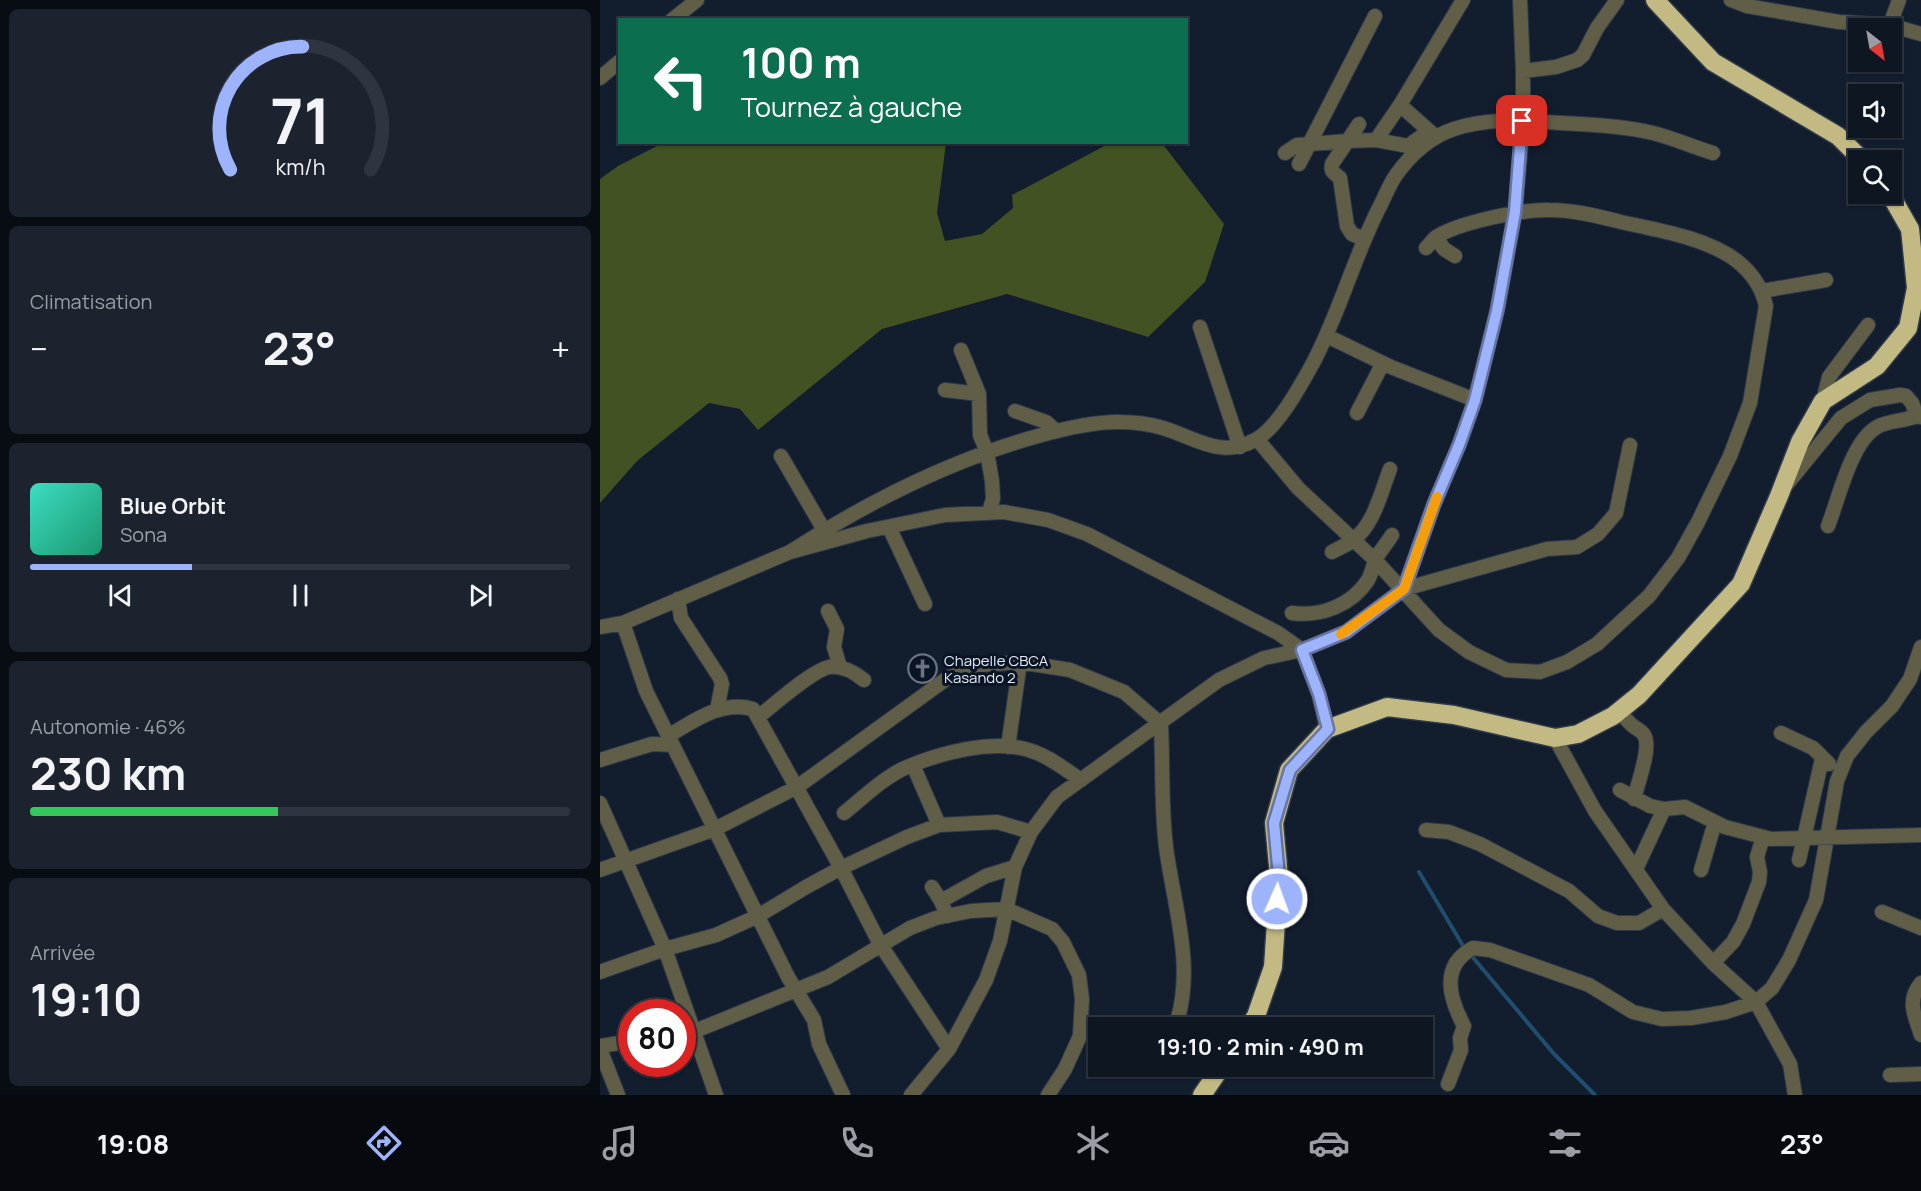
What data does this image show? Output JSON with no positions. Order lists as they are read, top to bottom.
{
  "places": {
    "church": ["Chapelle CBCA Kasando 2"]
  },
  "north": "bottom right",
  "page": {
    "turn": ["100 m", "Tournez à gauche"],
    "tile": [
      "Climatisation",
      ["Autonomie · 46%", "230 km"],
      ["Arrivée", "19:10"]
    ],
    "heat": ["−", "23°", "+"],
    "song": ["Blue Orbit", "Sona"],
    "limit": "80",
    "trip": "19:10 · 2 min · 490 m",
    "tabs": ["19:08", "23°"],
    "gauge": ["71", "km/h"]
  }
}
